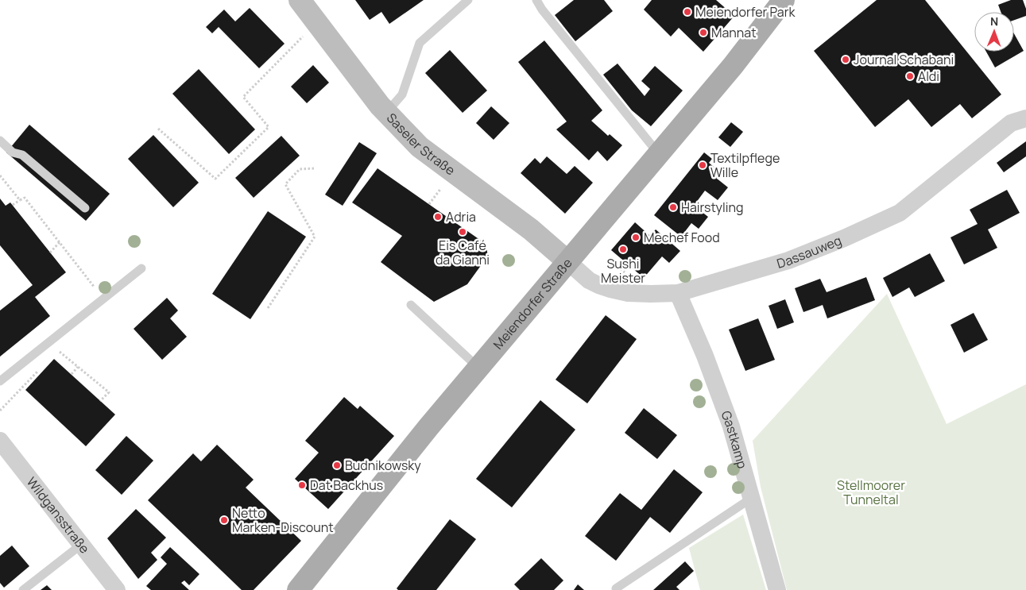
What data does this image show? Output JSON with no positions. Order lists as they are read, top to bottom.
{
  "streets": {
    "main road": ["Meiendorfer Straße"],
    "street": [
      "Saseler Straße",
      "Dassauweg",
      "Gastkamp",
      "Wildgansstraße"
    ]
  },
  "crossings": [
    ["Saseler Straße", "Dassauweg"],
    ["Saseler Straße", "Meiendorfer Straße"],
    ["Dassauweg", "Meiendorfer Straße"],
    ["Dassauweg", "Gastkamp"]
  ],
  "parks": ["Stellmoorer Tunneltal"],
  "places": [
    "Meiendorfer Park",
    "Mannat",
    "Journal Schabani",
    "Aldi",
    "Textilpflege Wille",
    "Hairstyling",
    "Adria",
    "Eis Café da Gianni",
    "Mechef Food",
    "Sushi Meister",
    "Budnikowsky",
    "Dat Backhus",
    "Netto Marken-Discount"
  ],
  "north": "top"
}
